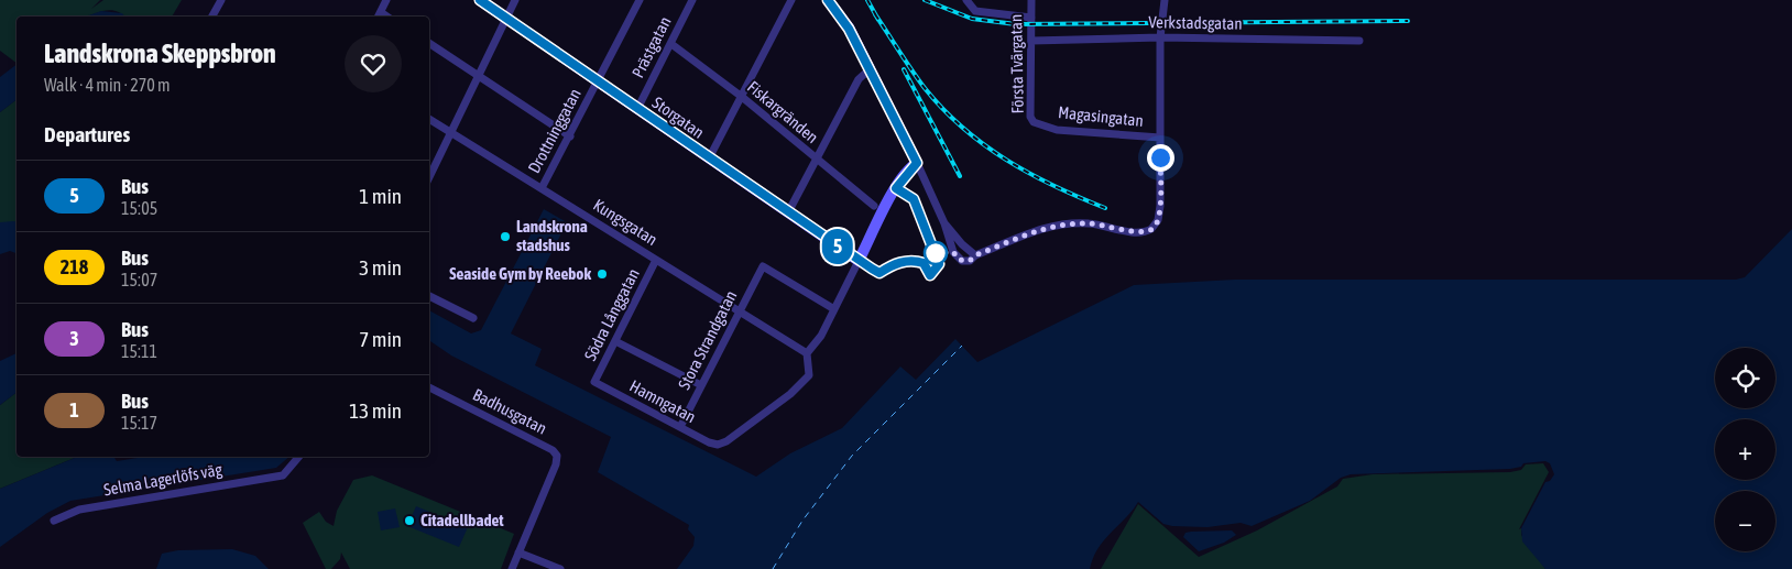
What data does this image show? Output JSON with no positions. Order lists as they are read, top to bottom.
{
  "streets": {
    "street": [
      "Verkstadsgatan",
      "Prästgatan",
      "Första Tvärgatan",
      "Fiskargränden",
      "Magasingatan",
      "Storgatan",
      "Drottninggatan",
      "Kungsgatan",
      "Södra Långgatan",
      "Stora Strandgatan",
      "Hamngatan",
      "Badhusgatan",
      "Selma Lagerlöfs väg"
    ]
  },
  "crossings": [
    ["Verkstadsgatan", "Första Tvärgatan"],
    ["Prästgatan", "Fiskargränden"],
    ["Prästgatan", "Storgatan"],
    ["Första Tvärgatan", "Magasingatan"],
    ["Storgatan", "Drottninggatan"],
    ["Drottninggatan", "Kungsgatan"],
    ["Kungsgatan", "Södra Långgatan"],
    ["Kungsgatan", "Stora Strandgatan"],
    ["Kungsgatan", "Hamngatan"],
    ["Södra Långgatan", "Hamngatan"],
    ["Stora Strandgatan", "Hamngatan"]
  ],
  "places": ["Landskrona stadshus", "Seaside Gym by Reebok", "Citadellbadet"],
  "lines": ["bus line 5"],
  "page": {
    "on_map": "5",
    "heading": [
      ["Landskrona Skeppsbron", "Walk · 4 min · 270 m"],
      "Departures"
    ],
    "list": [
      {
        "mark": "5",
        "name": "Bus",
        "note": "15:05",
        "value": "1 min"
      },
      {
        "mark": "218",
        "name": "Bus",
        "note": "15:07",
        "value": "3 min"
      },
      {
        "mark": "3",
        "name": "Bus",
        "note": "15:11",
        "value": "7 min"
      },
      {
        "mark": "1",
        "name": "Bus",
        "note": "15:17",
        "value": "13 min"
      }
    ],
    "map_buttons": ["+", "−"]
  }
}
